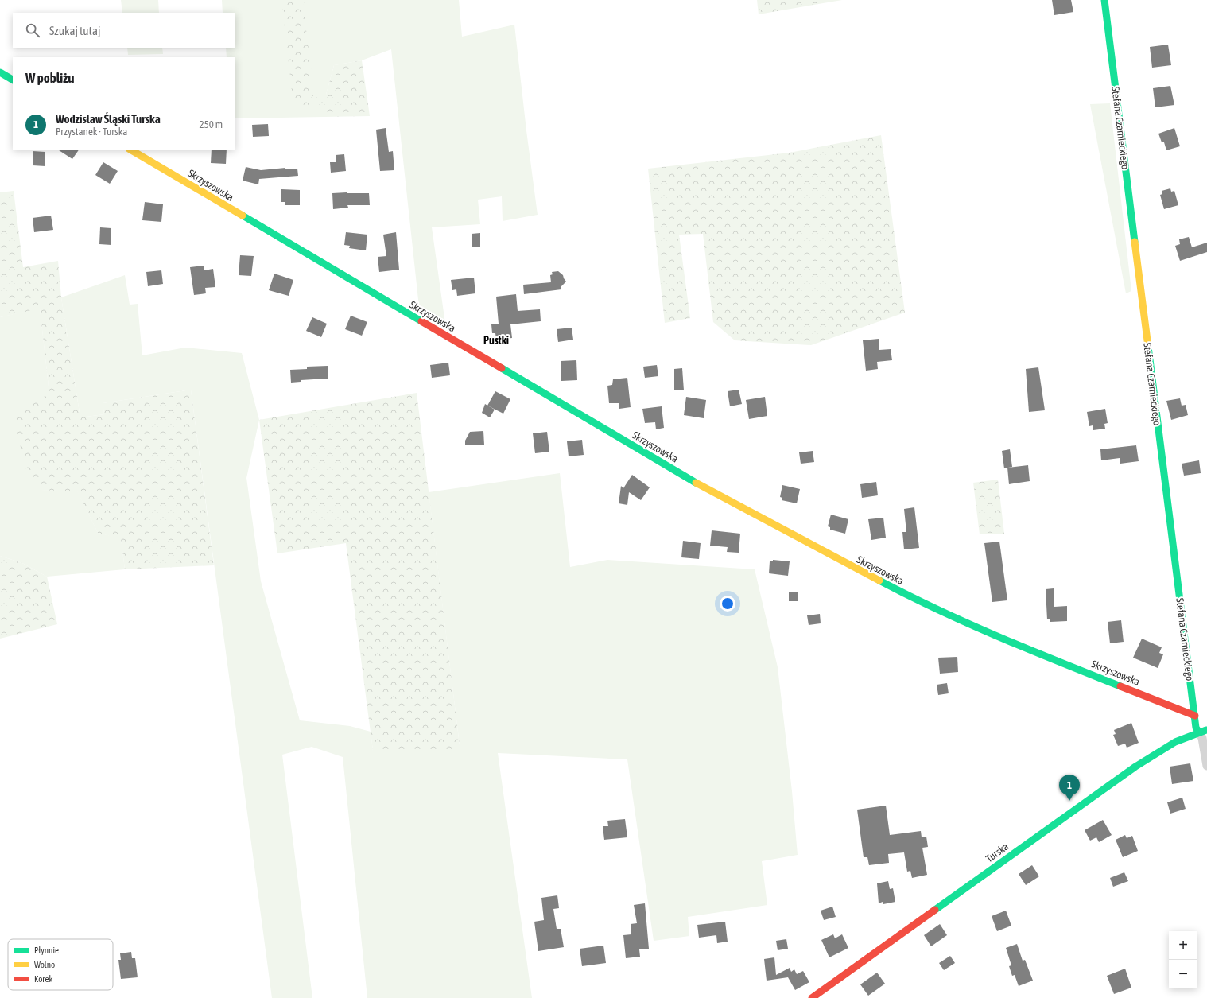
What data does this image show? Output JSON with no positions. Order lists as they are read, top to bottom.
{
  "streets": {
    "street": ["Stefana Czarnieckiego", "Skrzyszowska", "Turska"]
  },
  "crossings": [
    ["Stefana Czarnieckiego", "Skrzyszowska"],
    ["Stefana Czarnieckiego", "Turska"]
  ],
  "districts": ["Pustki"],
  "legend": ["Płynnie", "Wolno", "Korek"],
  "page": {
    "search": "Szukaj tutaj",
    "heading": "W pobliżu",
    "list": [
      {
        "mark": "1",
        "name": "Wodzisław Śląski Turska",
        "note": "Przystanek · Turska",
        "value": "250 m"
      }
    ],
    "pins": "1",
    "map_buttons": ["+", "−"]
  }
}
